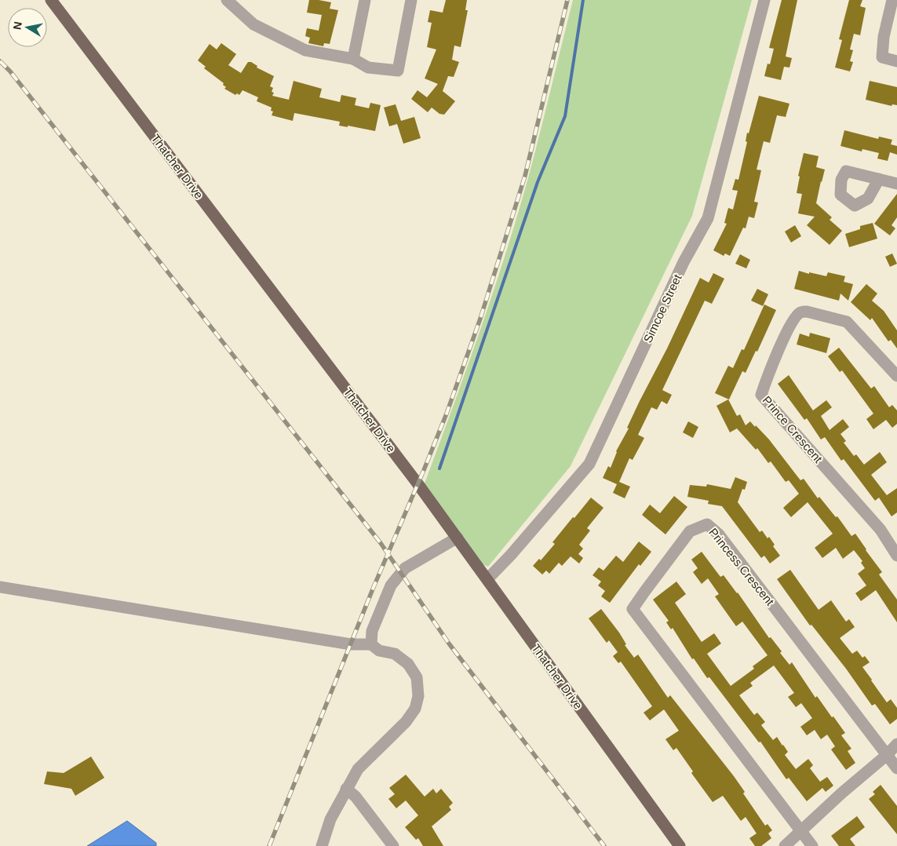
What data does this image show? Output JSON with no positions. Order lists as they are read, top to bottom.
{
  "streets": {
    "main road": ["Thatcher Drive"],
    "street": ["Simcoe Street", "Prince Crescent", "Princess Crescent"]
  },
  "crossings": [
    ["Thatcher Drive", "Simcoe Street"]
  ],
  "north": "left"
}
